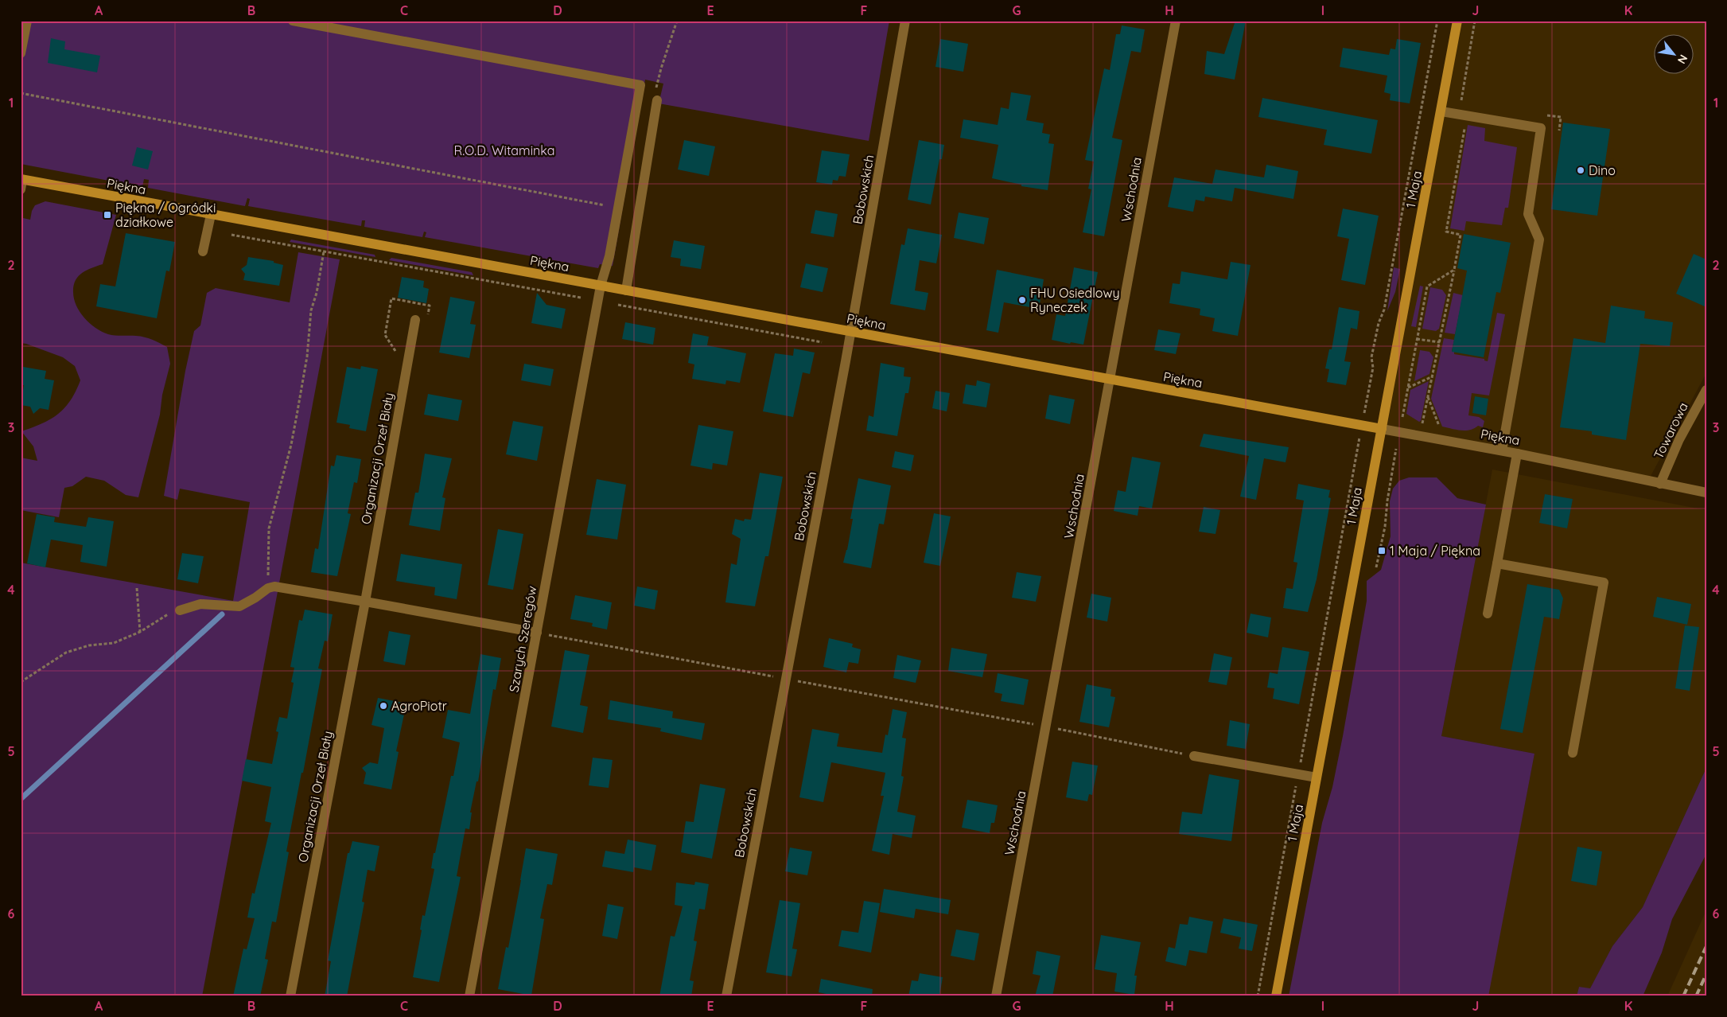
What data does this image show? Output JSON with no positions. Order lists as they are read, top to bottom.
{
  "streets": {
    "street": [
      "Piękna",
      "Bobowskich",
      "Wschodnia",
      "1 Maja",
      "Towarowa",
      "Organizacji Orzeł Biały",
      "Szarych Szeregów"
    ]
  },
  "crossings": [
    ["Piękna", "Bobowskich"],
    ["Piękna", "Wschodnia"],
    ["Piękna", "1 Maja"],
    ["Piękna", "Towarowa"],
    ["Piękna", "Szarych Szeregów"]
  ],
  "parks": ["R.O.D. Witaminka"],
  "places": {
    "other": ["Dino", "FHU Osiedlowy Ryneczek", "AgroPiotr"],
    "transit": ["Piękna / Ogródki działkowe", "1 Maja / Piękna"]
  },
  "north": "bottom right",
  "grid": {
    "columns": [
      "A",
      "B",
      "C",
      "D",
      "E",
      "F",
      "G",
      "H",
      "I",
      "J",
      "K"
    ],
    "rows": [
      "1",
      "2",
      "3",
      "4",
      "5",
      "6"
    ]
  }
}
